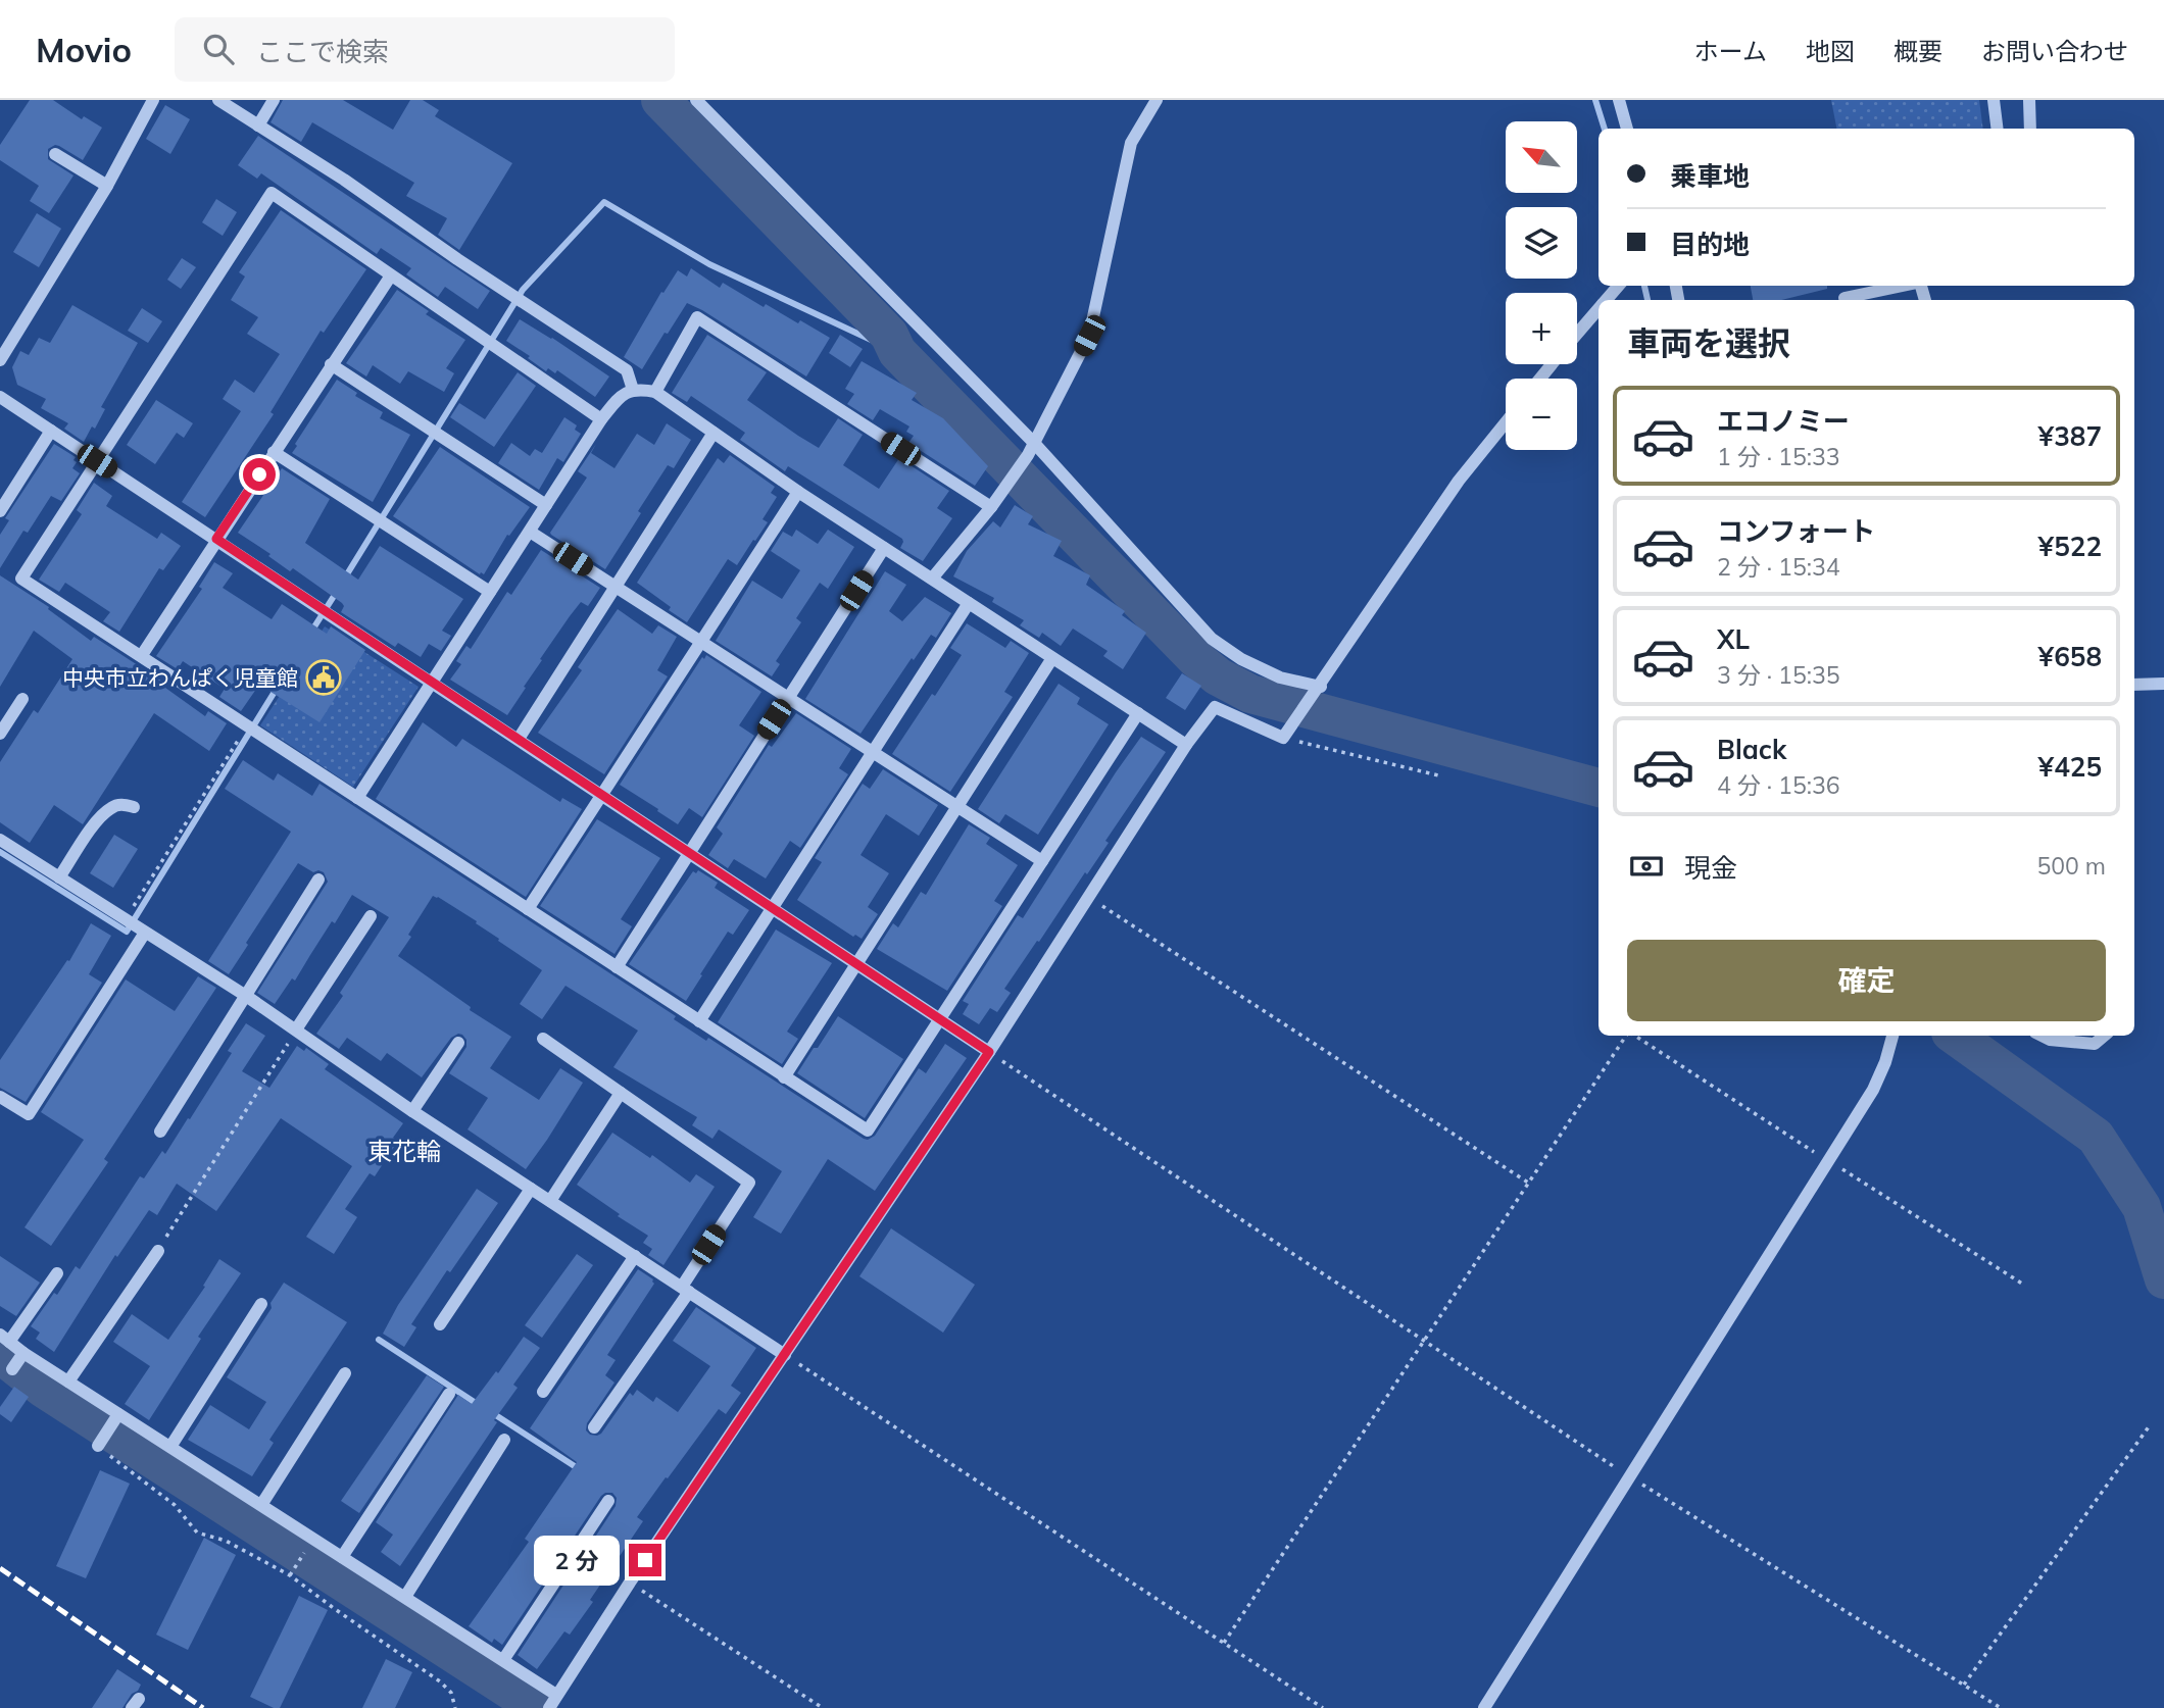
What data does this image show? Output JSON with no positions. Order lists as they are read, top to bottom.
{
  "districts": ["東花輪"],
  "places": {
    "public building": ["中央市立わんぱく児童館"]
  },
  "north": "top left",
  "page": {
    "header": "Movio",
    "search": "ここで検索",
    "nav": [
      "ホーム",
      "地図",
      "概要",
      "お問い合わせ"
    ],
    "map_buttons": ["+", "−"],
    "banner": ["乗車地", "目的地"],
    "heading": "車両を選択",
    "list": [
      {
        "name": "エコノミー",
        "note": "1 分 · 15:33",
        "value": "¥387"
      },
      {
        "name": "コンフォート",
        "note": "2 分 · 15:34",
        "value": "¥522"
      },
      {
        "name": "XL",
        "note": "3 分 · 15:35",
        "value": "¥658"
      },
      {
        "name": "Black",
        "note": "4 分 · 15:36",
        "value": "¥425"
      }
    ],
    "pay": ["現金", "500 m"],
    "buttons": "確定",
    "bubble": "2 分"
  }
}
